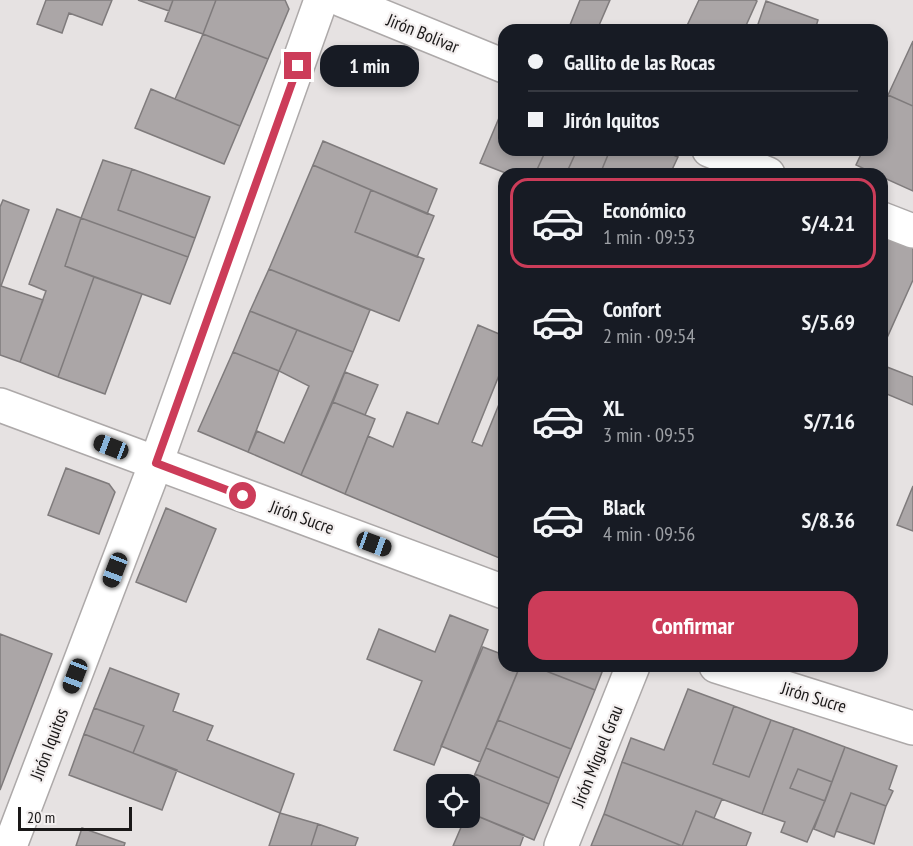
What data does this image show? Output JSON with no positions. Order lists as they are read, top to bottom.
{
  "streets": {
    "street": [
      "Jirón Bolívar",
      "Jirón Sucre",
      "Jirón Iquitos",
      "Jirón Miguel Grau"
    ]
  },
  "crossings": [
    ["Jirón Sucre", "Jirón Iquitos"]
  ],
  "scale_bar": "20 m",
  "page": {
    "banner": ["Gallito de las Rocas", "Jirón Iquitos"],
    "bubble": "1 min",
    "list": [
      {
        "name": "Económico",
        "note": "1 min · 09:53",
        "value": "S/4.21"
      },
      {
        "name": "Confort",
        "note": "2 min · 09:54",
        "value": "S/5.69"
      },
      {
        "name": "XL",
        "note": "3 min · 09:55",
        "value": "S/7.16"
      },
      {
        "name": "Black",
        "note": "4 min · 09:56",
        "value": "S/8.36"
      }
    ],
    "buttons": "Confirmar",
    "scale": "20 m"
  }
}
